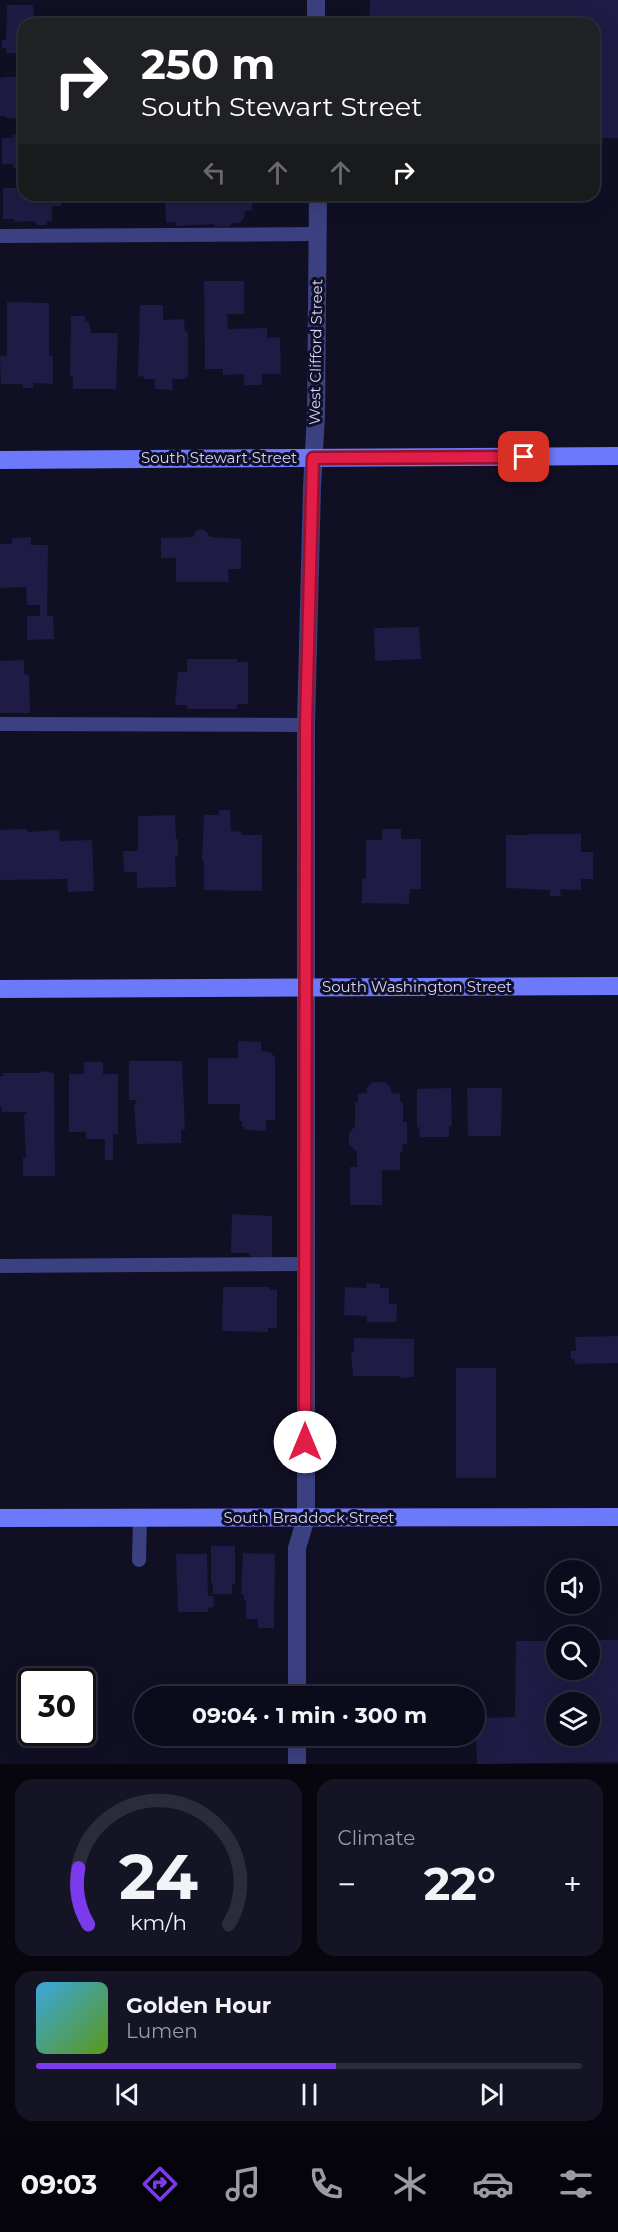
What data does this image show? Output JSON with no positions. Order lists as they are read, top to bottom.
{
  "streets": {
    "street": [
      "West Clifford Street",
      "South Stewart Street",
      "South Washington Street",
      "South Braddock Street"
    ]
  },
  "crossings": [
    ["West Clifford Street", "South Stewart Street"],
    ["West Clifford Street", "South Washington Street"],
    ["West Clifford Street", "South Braddock Street"]
  ],
  "page": {
    "turn": ["250 m", "South Stewart Street"],
    "limit": "30",
    "trip": "09:04 · 1 min · 300 m",
    "tile": "Climate",
    "heat": ["−", "22°", "+"],
    "song": ["Golden Hour", "Lumen"],
    "tabs": "09:03",
    "gauge": ["24", "km/h"]
  }
}
